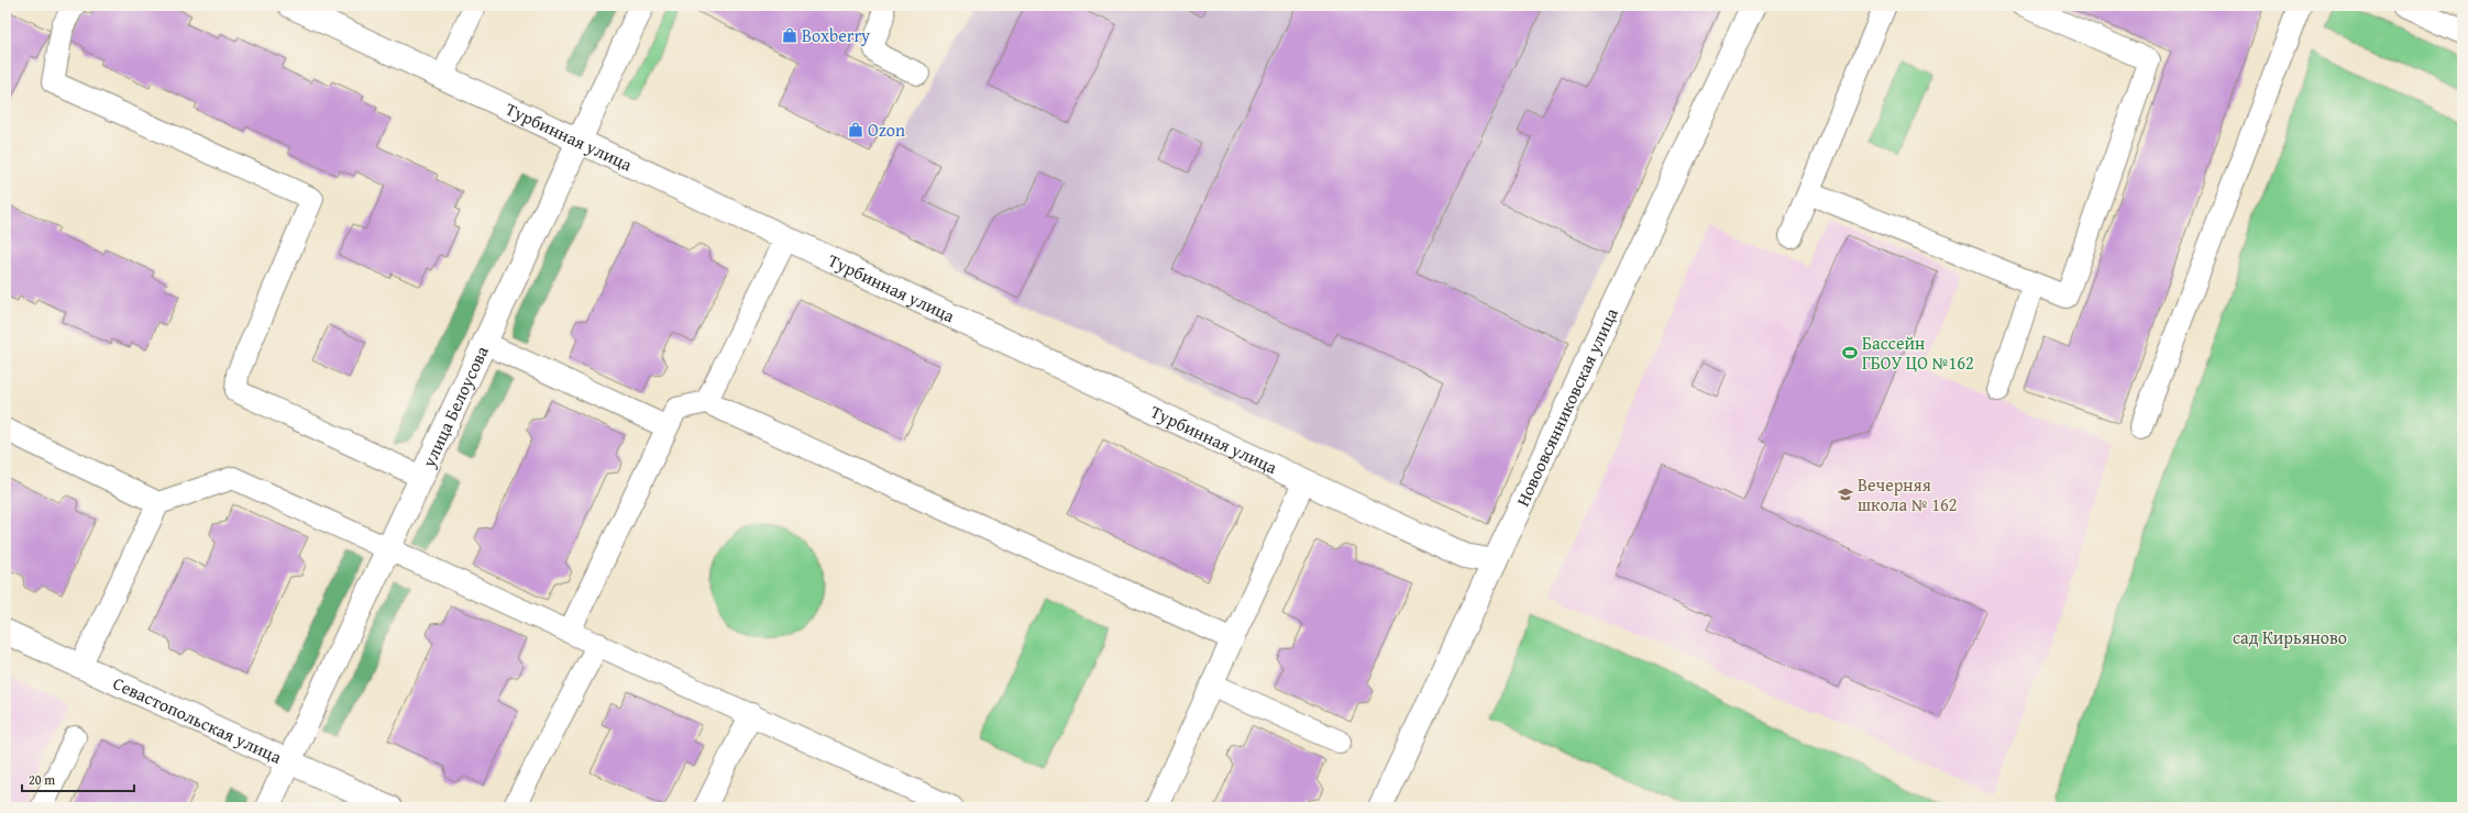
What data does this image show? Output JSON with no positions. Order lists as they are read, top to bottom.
{
  "streets": {
    "street": [
      "Турбинная улица",
      "улица Белоусова",
      "Новоовсянниковская улица",
      "Севастопольская улица"
    ]
  },
  "crossings": [
    ["Турбинная улица", "улица Белоусова"],
    ["Турбинная улица", "Новоовсянниковская улица"],
    ["улица Белоусова", "Севастопольская улица"]
  ],
  "parks": ["сад Кирьяново"],
  "places": {
    "shop": ["Boxberry", "Ozon"],
    "sports": ["Бассейн ГБОУ ЦО №162"],
    "school or university": ["Вечерняя школа № 162"]
  },
  "scale_bar": "20 m"
}
